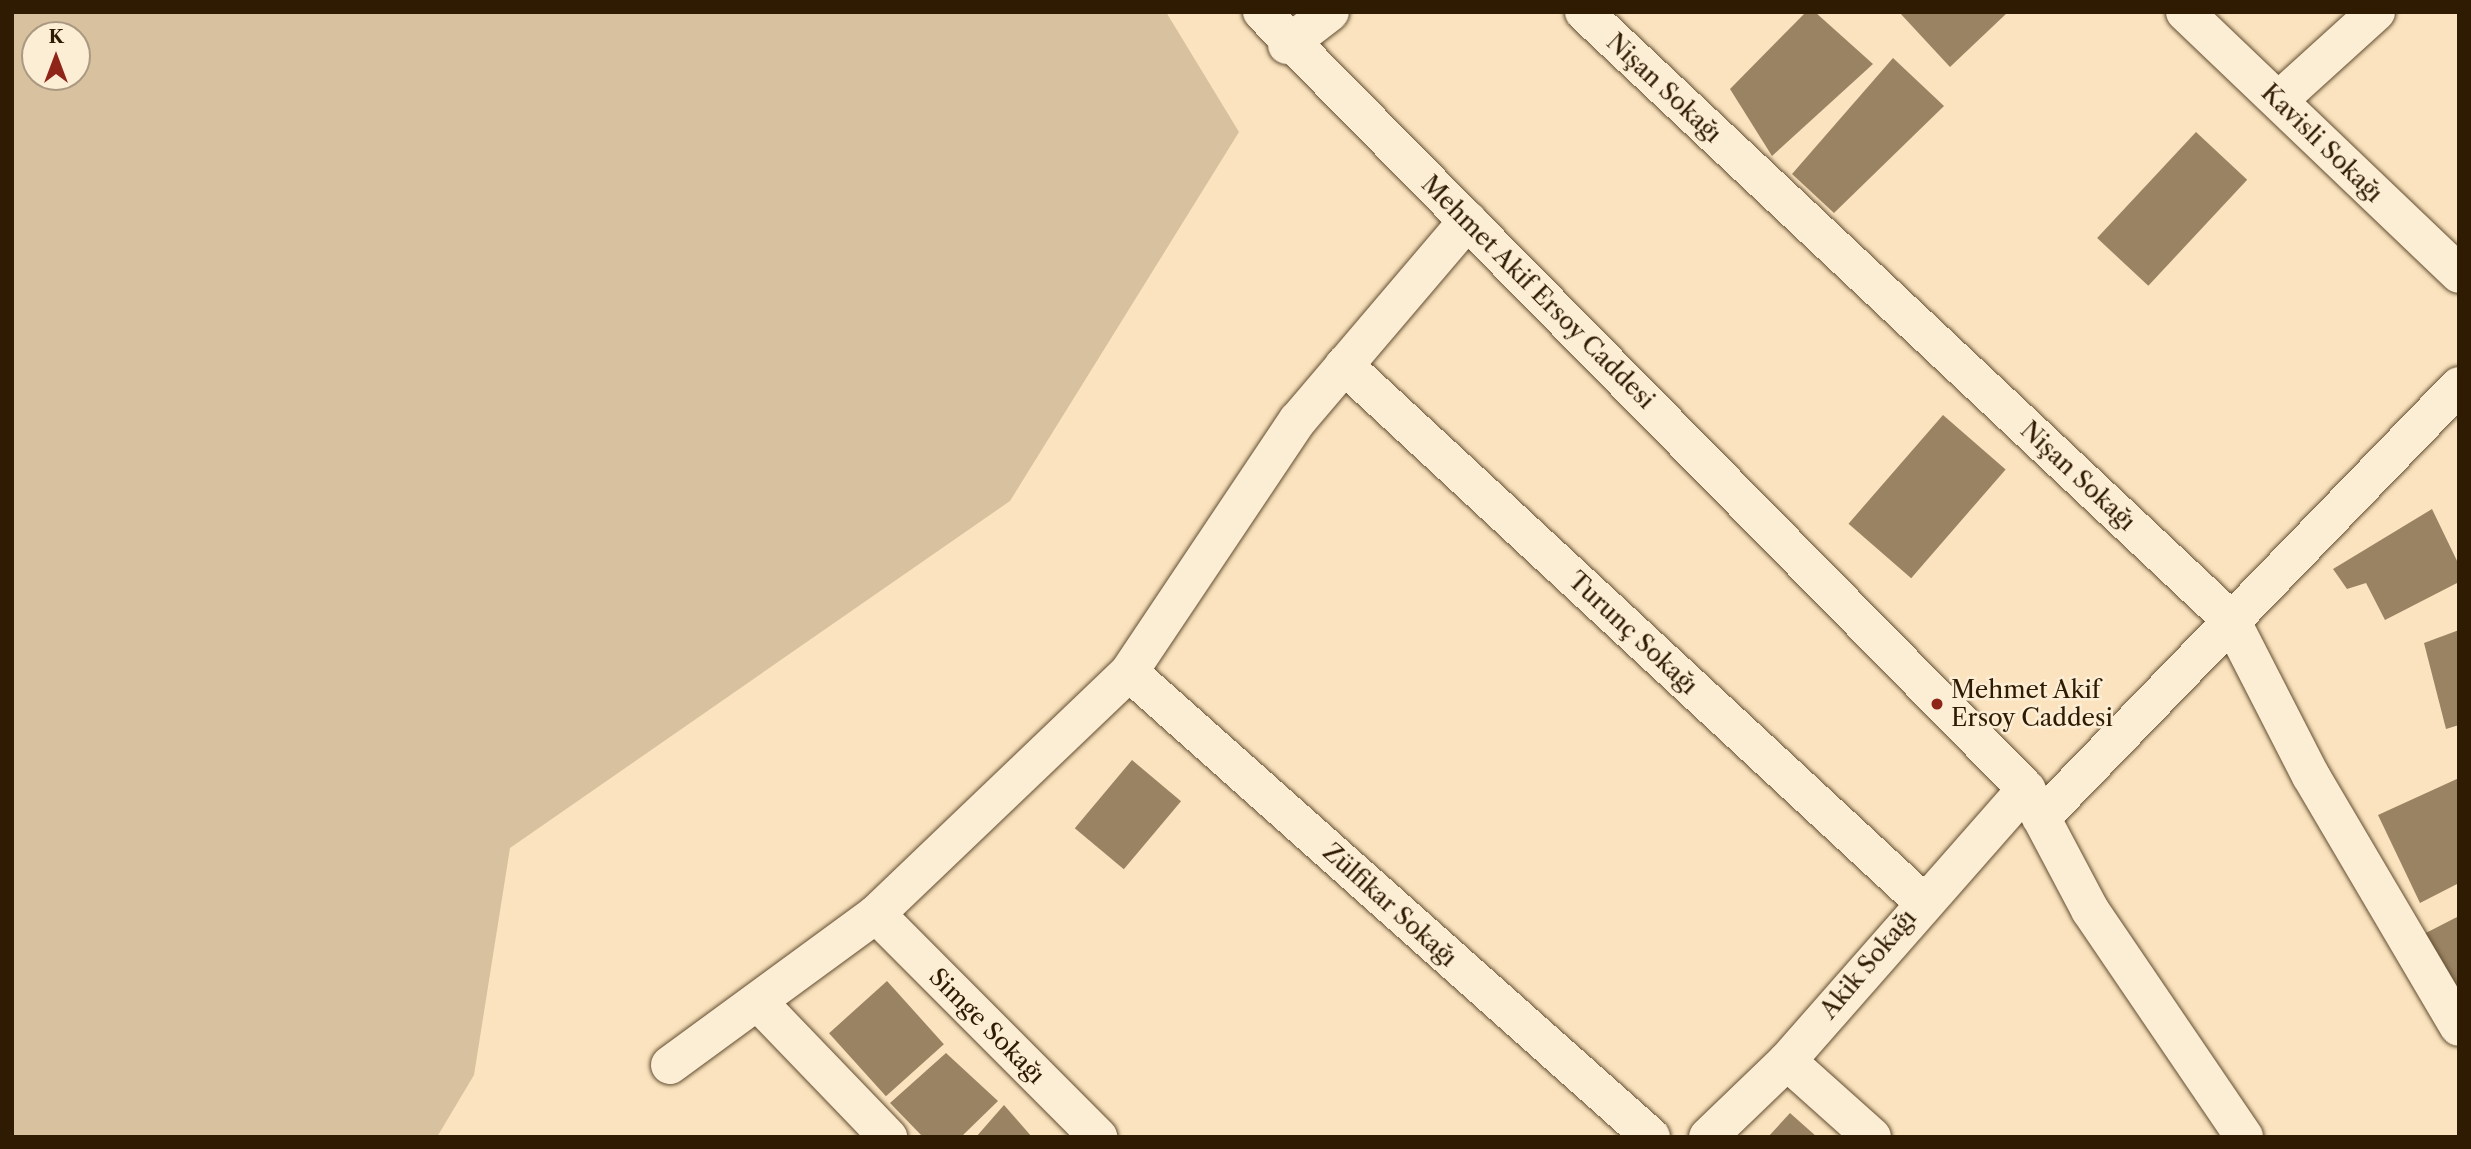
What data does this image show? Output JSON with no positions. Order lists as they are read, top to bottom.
{
  "streets": {
    "street": [
      "Nişan Sokağı",
      "Kavisli Sokağı",
      "Mehmet Akif Ersoy Caddesi",
      "Turunç Sokağı",
      "Zülfikar Sokağı",
      "Akik Sokağı",
      "Simge Sokağı"
    ]
  },
  "crossings": [
    ["Nişan Sokağı", "Akik Sokağı"],
    ["Mehmet Akif Ersoy Caddesi", "Akik Sokağı"],
    ["Turunç Sokağı", "Akik Sokağı"]
  ],
  "places": ["Mehmet Akif Ersoy Caddesi"],
  "north": "top"
}
